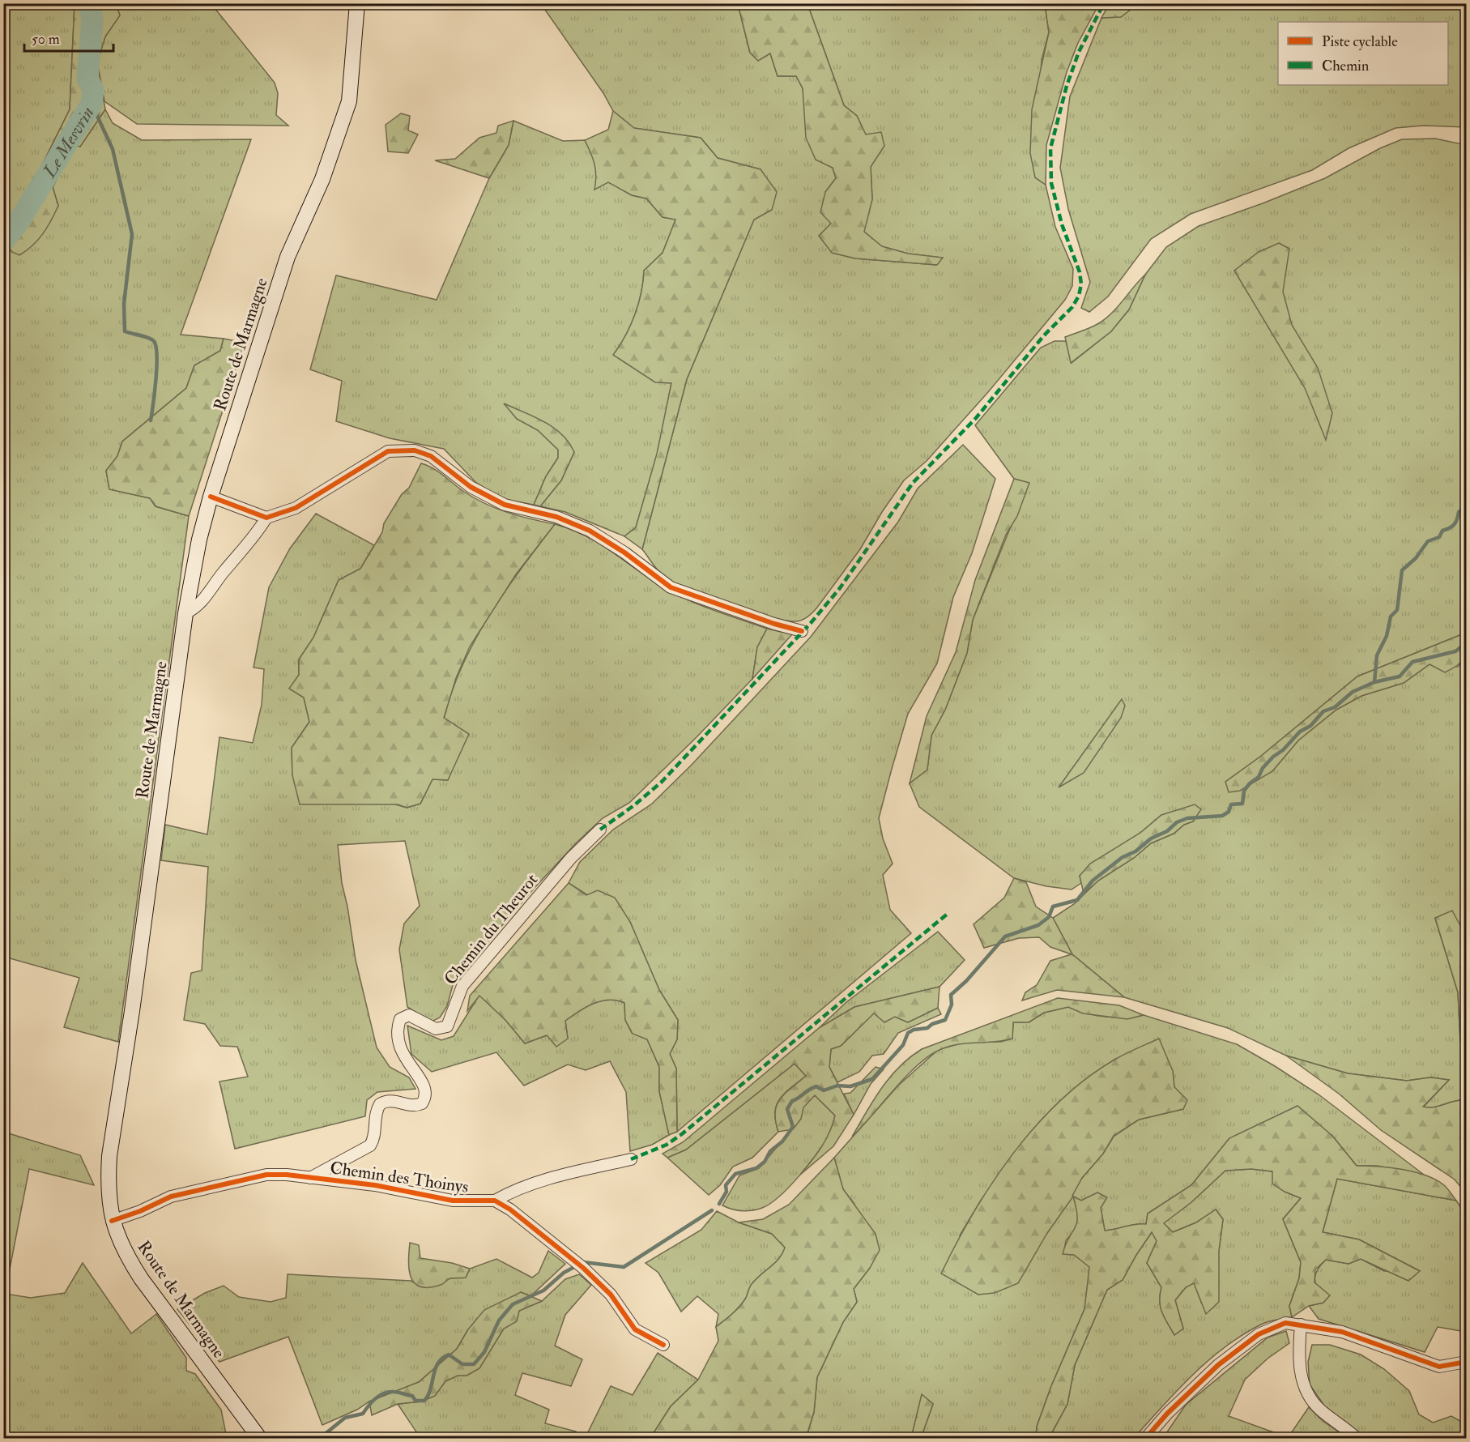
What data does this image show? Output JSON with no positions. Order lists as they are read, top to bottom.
{
  "streets": {
    "main road": ["Route de Marmagne"],
    "street": ["Chemin du Theurot", "Chemin des Thoinys"]
  },
  "crossings": [
    ["Route de Marmagne", "Chemin des Thoinys"],
    ["Chemin du Theurot", "Chemin des Thoinys"]
  ],
  "water": ["Le Mesvrin"],
  "legend": ["Piste cyclable", "Chemin"],
  "scale_bar": "50 m"
}
